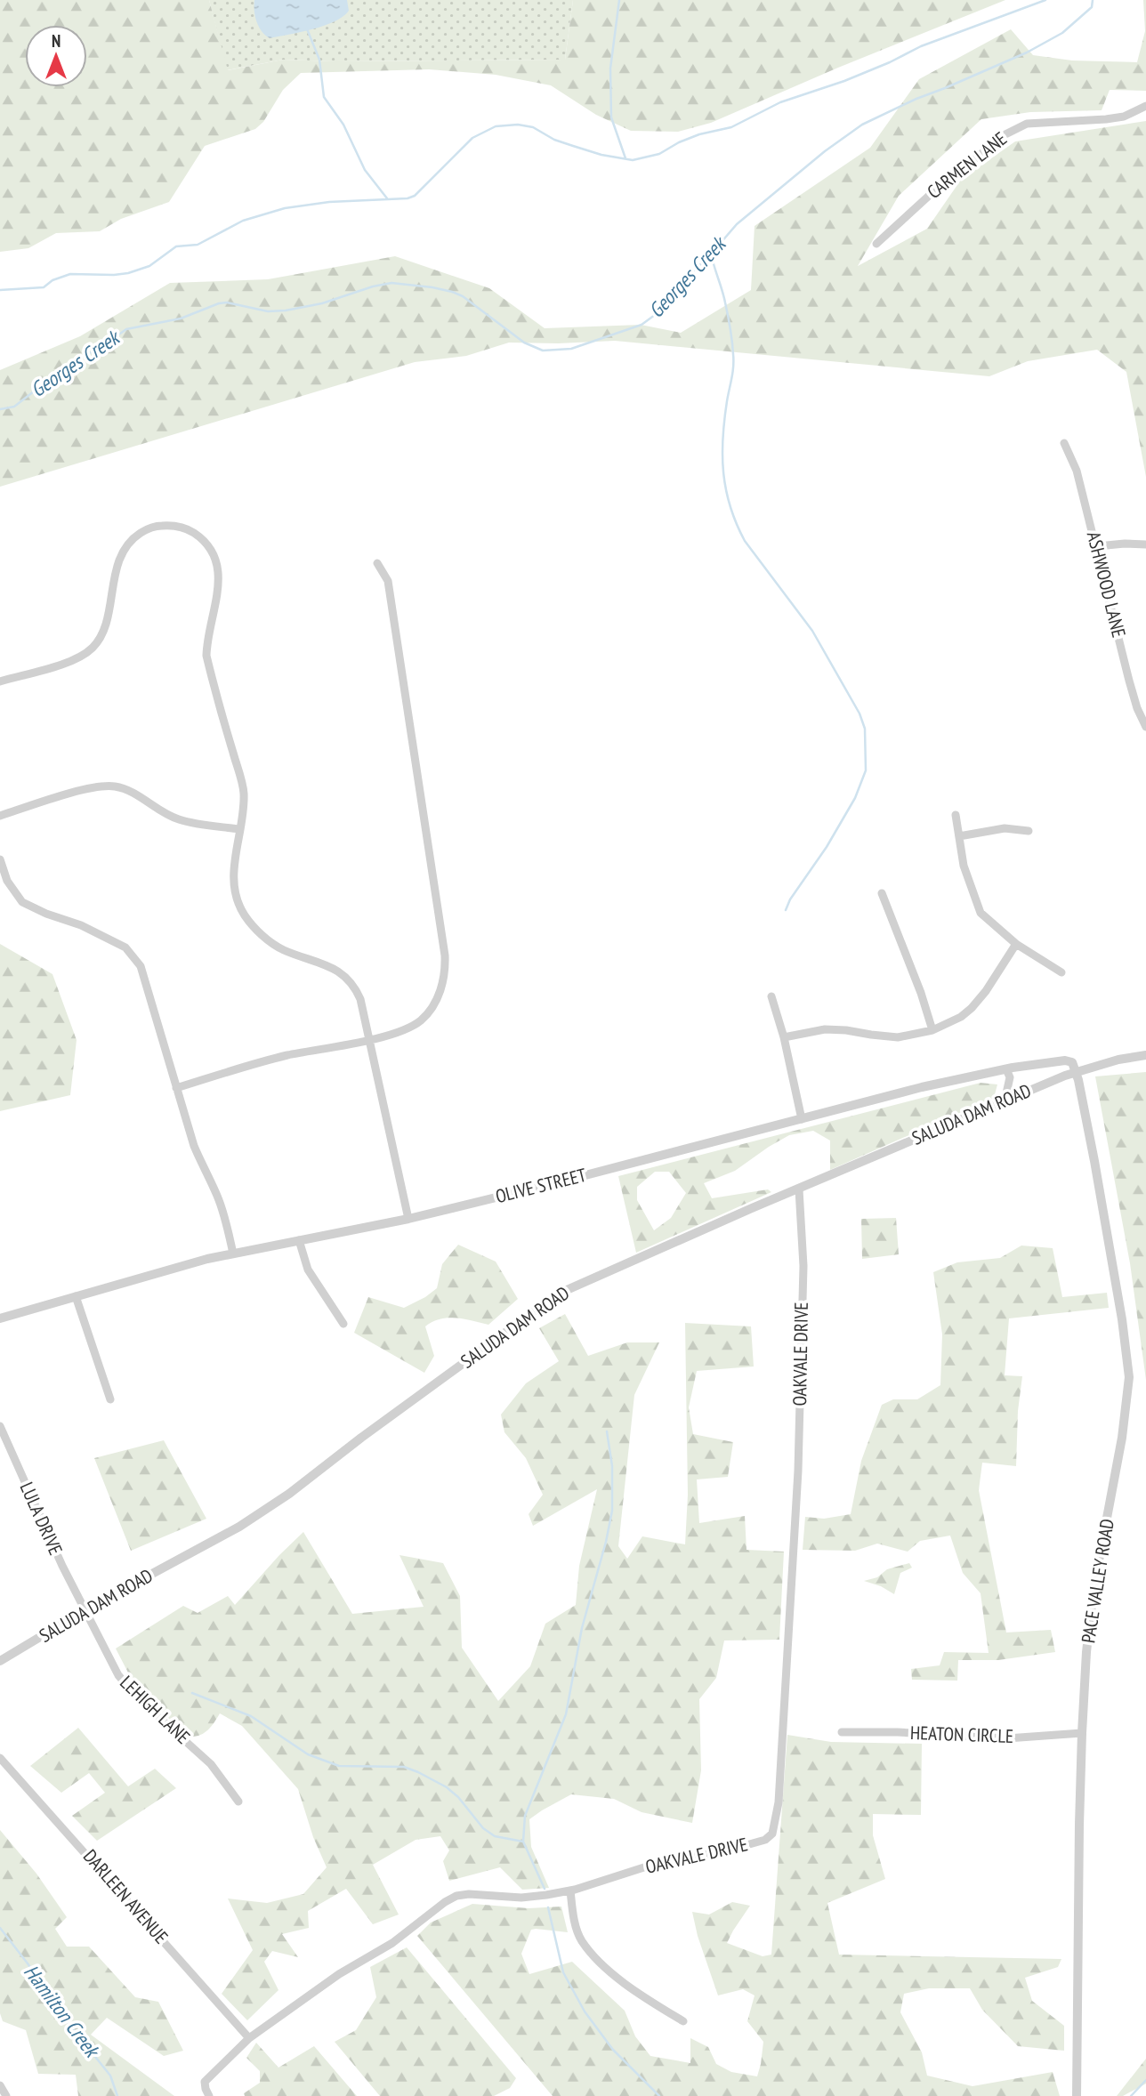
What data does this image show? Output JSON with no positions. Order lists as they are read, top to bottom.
{
  "streets": {
    "street": [
      "CARMEN LANE",
      "ASHWOOD LANE",
      "SALUDA DAM ROAD",
      "OLIVE STREET",
      "OAKVALE DRIVE",
      "LULA DRIVE",
      "PACE VALLEY ROAD",
      "LEHIGH LANE",
      "HEATON CIRCLE",
      "DARLEEN AVENUE"
    ]
  },
  "crossings": [
    ["SALUDA DAM ROAD", "OLIVE STREET"],
    ["SALUDA DAM ROAD", "OAKVALE DRIVE"],
    ["SALUDA DAM ROAD", "LULA DRIVE"],
    ["SALUDA DAM ROAD", "PACE VALLEY ROAD"],
    ["SALUDA DAM ROAD", "LEHIGH LANE"],
    ["OLIVE STREET", "PACE VALLEY ROAD"],
    ["OAKVALE DRIVE", "DARLEEN AVENUE"],
    ["LULA DRIVE", "LEHIGH LANE"],
    ["PACE VALLEY ROAD", "HEATON CIRCLE"]
  ],
  "water": ["Georges Creek", "Hamilton Creek"],
  "north": "top"
}
